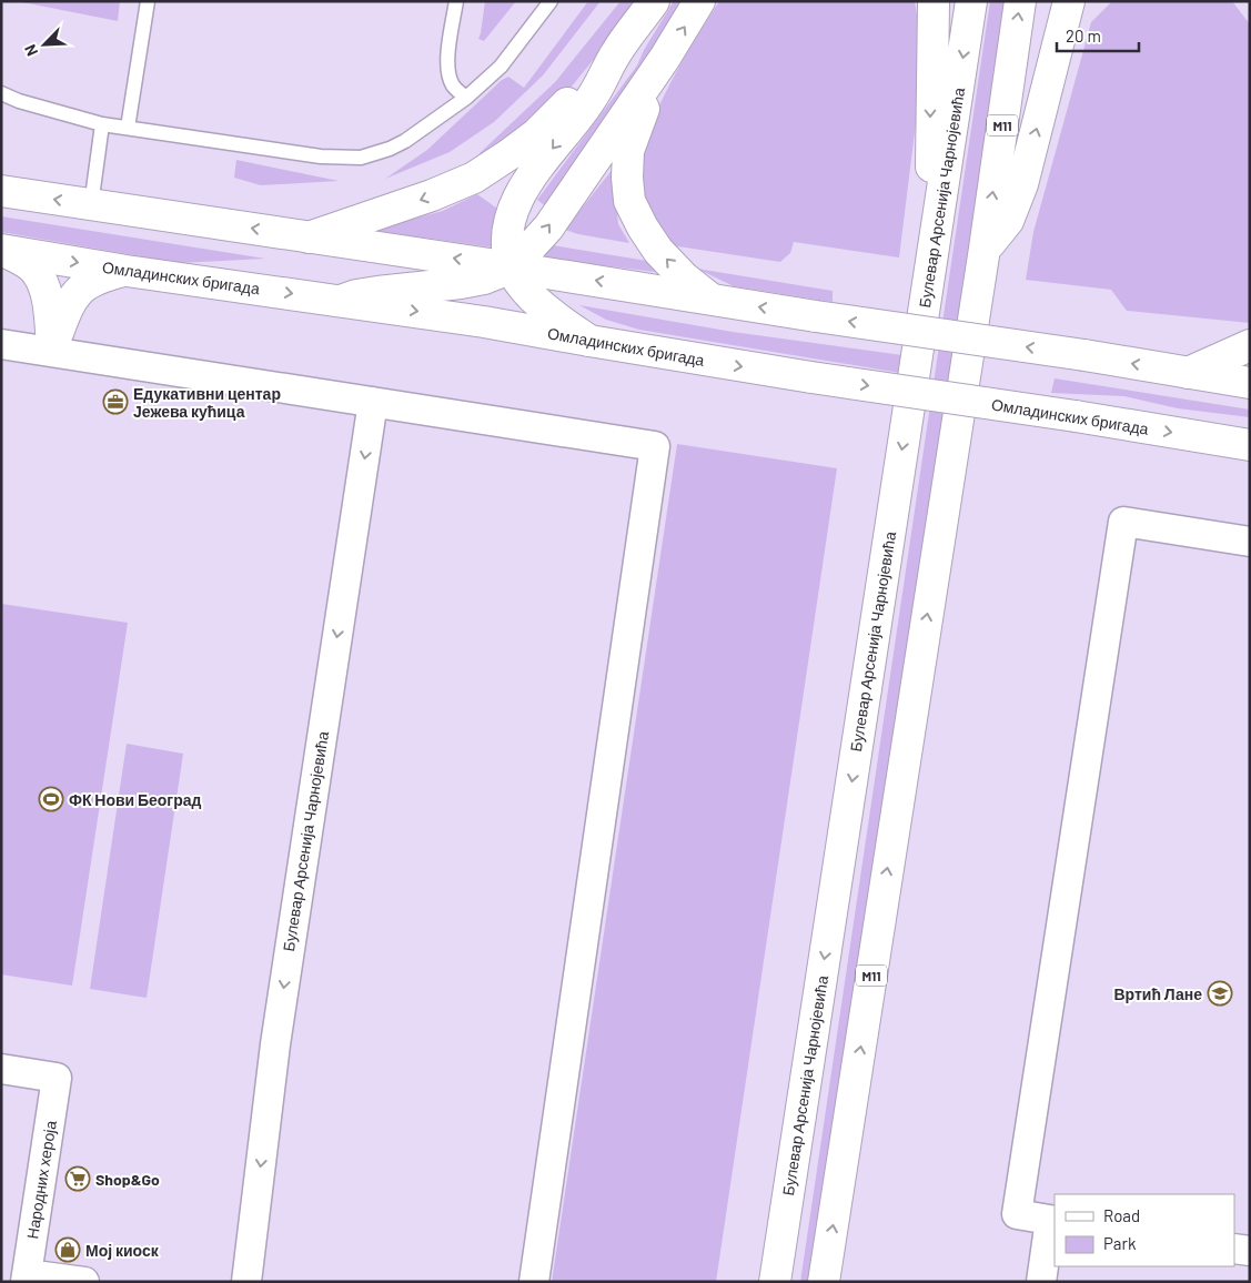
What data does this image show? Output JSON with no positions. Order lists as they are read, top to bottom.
{
  "streets": {
    "main road": ["M11", "Булевар Арсенија Чарнојевића", "Омладинских бригада"],
    "street": ["Народних хероја"]
  },
  "places": {
    "office": ["Едукативни центар Јежева кућица"],
    "sports": ["ФК Нови Београд"],
    "school or university": ["Вртић Лане"],
    "supermarket": ["Shop&Go"],
    "shop": ["Мој киоск"]
  },
  "legend": ["Road", "Park"],
  "scale_bar": "20 m",
  "north": "bottom left"
}
